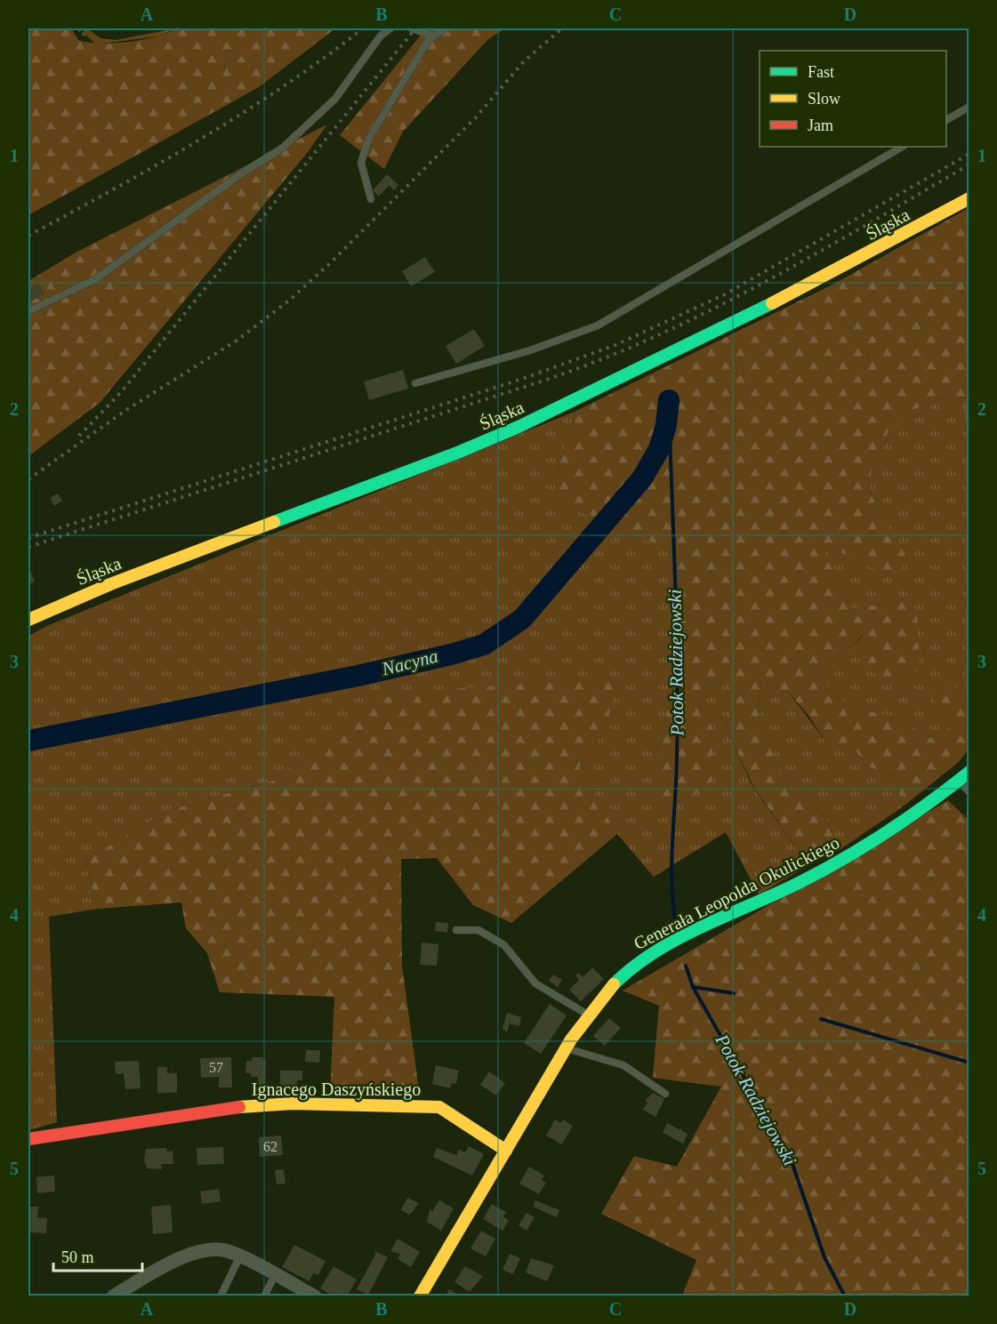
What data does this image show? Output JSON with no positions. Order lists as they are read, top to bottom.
{
  "streets": {
    "street": ["Śląska", "Generała Leopolda Okulickiego", "Ignacego Daszyńskiego"]
  },
  "crossings": [
    ["Generała Leopolda Okulickiego", "Ignacego Daszyńskiego"]
  ],
  "water": ["Nacyna", "Potok Radziejowski"],
  "house_numbers": ["57", "62"],
  "legend": ["Fast", "Slow", "Jam"],
  "scale_bar": "50 m",
  "grid": {
    "columns": [
      "A",
      "B",
      "C",
      "D"
    ],
    "rows": [
      "1",
      "2",
      "3",
      "4",
      "5"
    ]
  }
}
